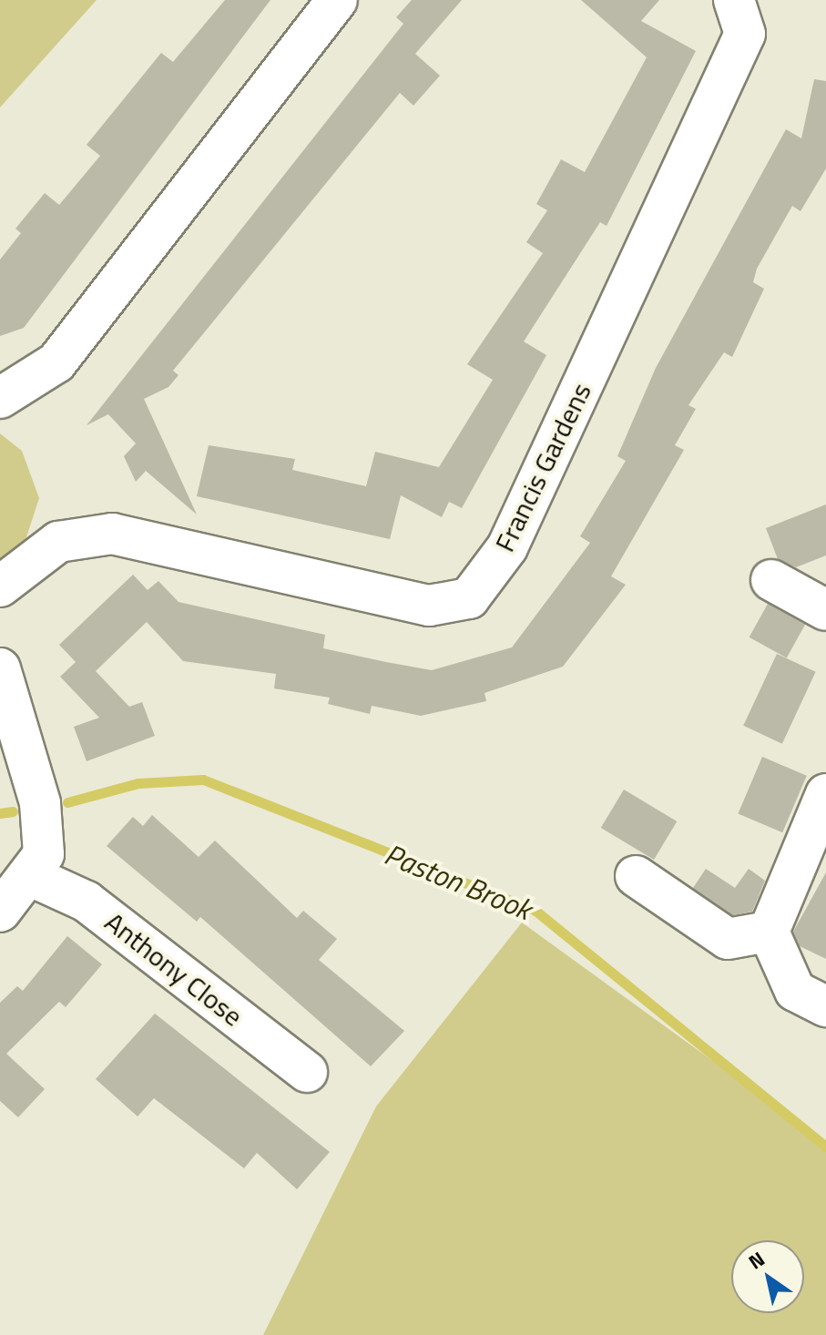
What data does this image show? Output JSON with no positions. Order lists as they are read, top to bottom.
{
  "streets": {
    "street": ["Francis Gardens", "Anthony Close"]
  },
  "water": ["Paston Brook"],
  "north": "top left"
}
